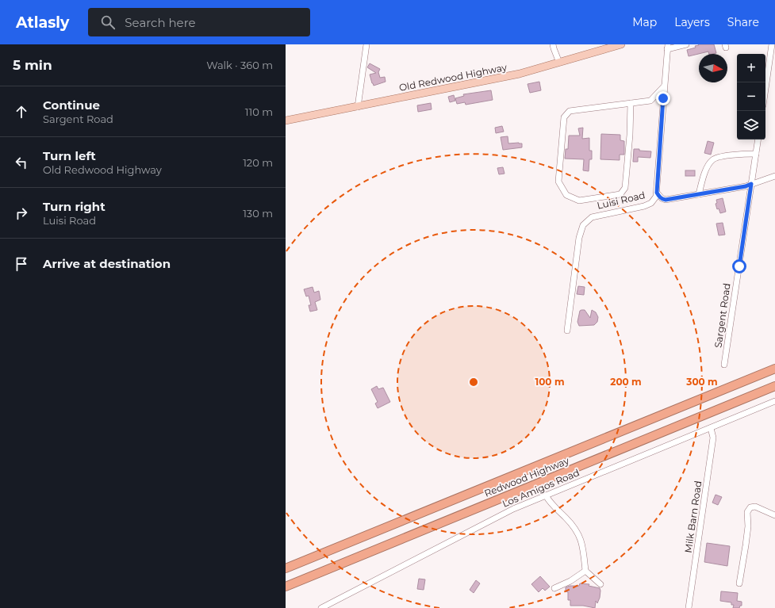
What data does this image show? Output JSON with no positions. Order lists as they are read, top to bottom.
{
  "streets": {
    "highway": ["Redwood Highway"],
    "main road": ["Old Redwood Highway"],
    "street": [
      "Luisi Road",
      "Sargent Road",
      "Los Amigos Road",
      "Milk Barn Road"
    ]
  },
  "crossings": [
    ["Los Amigos Road", "Milk Barn Road"]
  ],
  "north": "right",
  "page": {
    "header": "Atlasly",
    "search": "Search here",
    "nav": ["Map", "Layers", "Share"],
    "heading": ["5 min", "Walk · 360 m"],
    "map_buttons": ["+", "−"],
    "list": [
      ["Continue", "Sargent Road", "110 m"],
      ["Turn left", "Old Redwood Highway", "120 m"],
      ["Turn right", "Luisi Road", "130 m"],
      "Arrive at destination"
    ]
  },
  "rings": ["100 m", "200 m", "300 m"]
}
